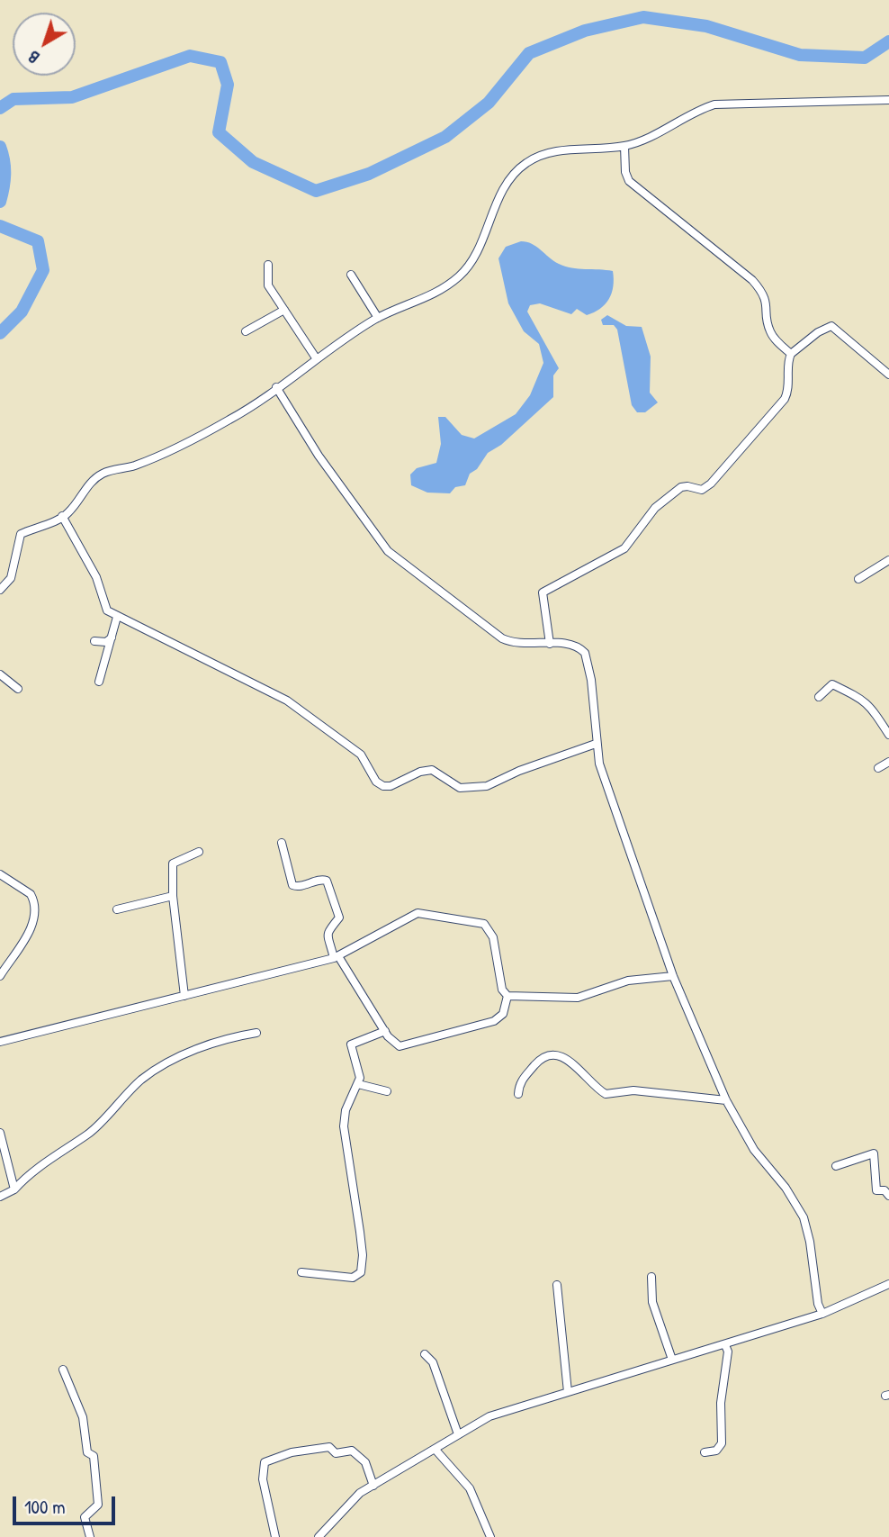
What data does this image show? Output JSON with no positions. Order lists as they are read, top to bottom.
{
  "scale_bar": "100 m",
  "north": "bottom left"
}
